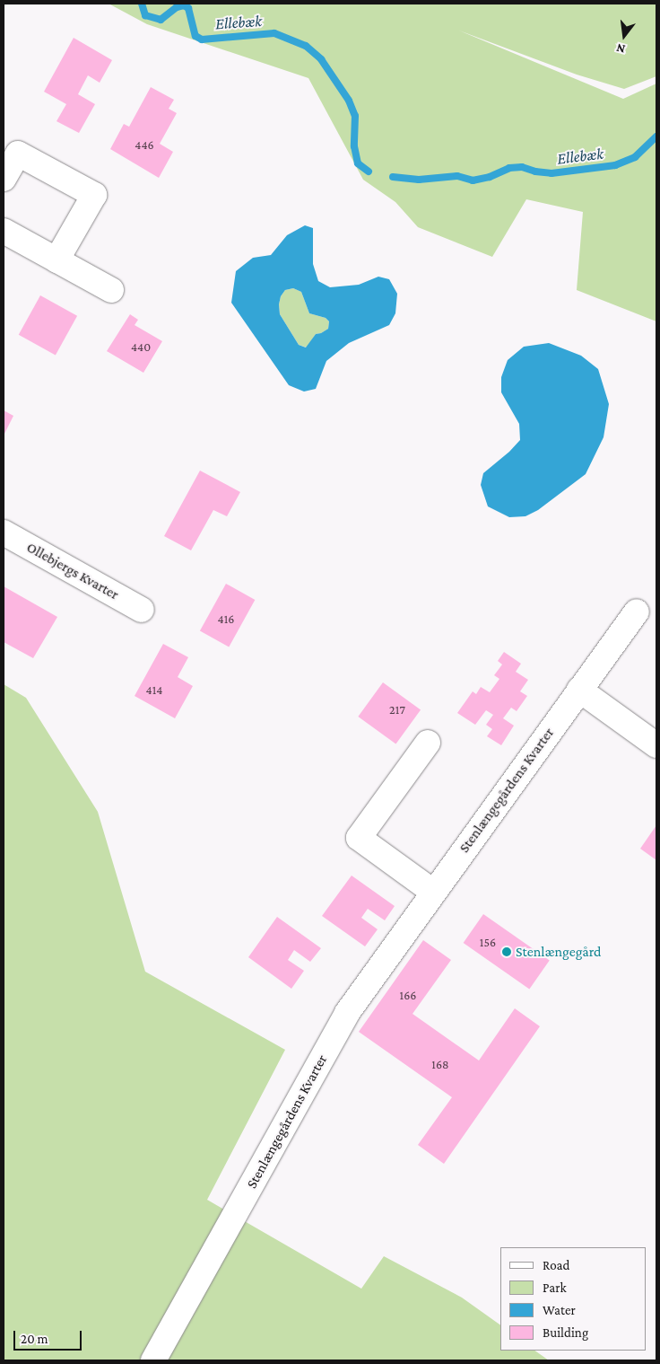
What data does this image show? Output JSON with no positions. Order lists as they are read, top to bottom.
{
  "streets": {
    "street": ["Ollebjergs Kvarter", "Stenlængegårdens Kvarter"]
  },
  "water": ["Ellebæk"],
  "places": ["Stenlængegård"],
  "house_numbers": [
    "446",
    "440",
    "416",
    "414",
    "217",
    "156",
    "166",
    "168"
  ],
  "legend": [
    "Road",
    "Park",
    "Water",
    "Building"
  ],
  "scale_bar": "20 m",
  "north": "bottom"
}
